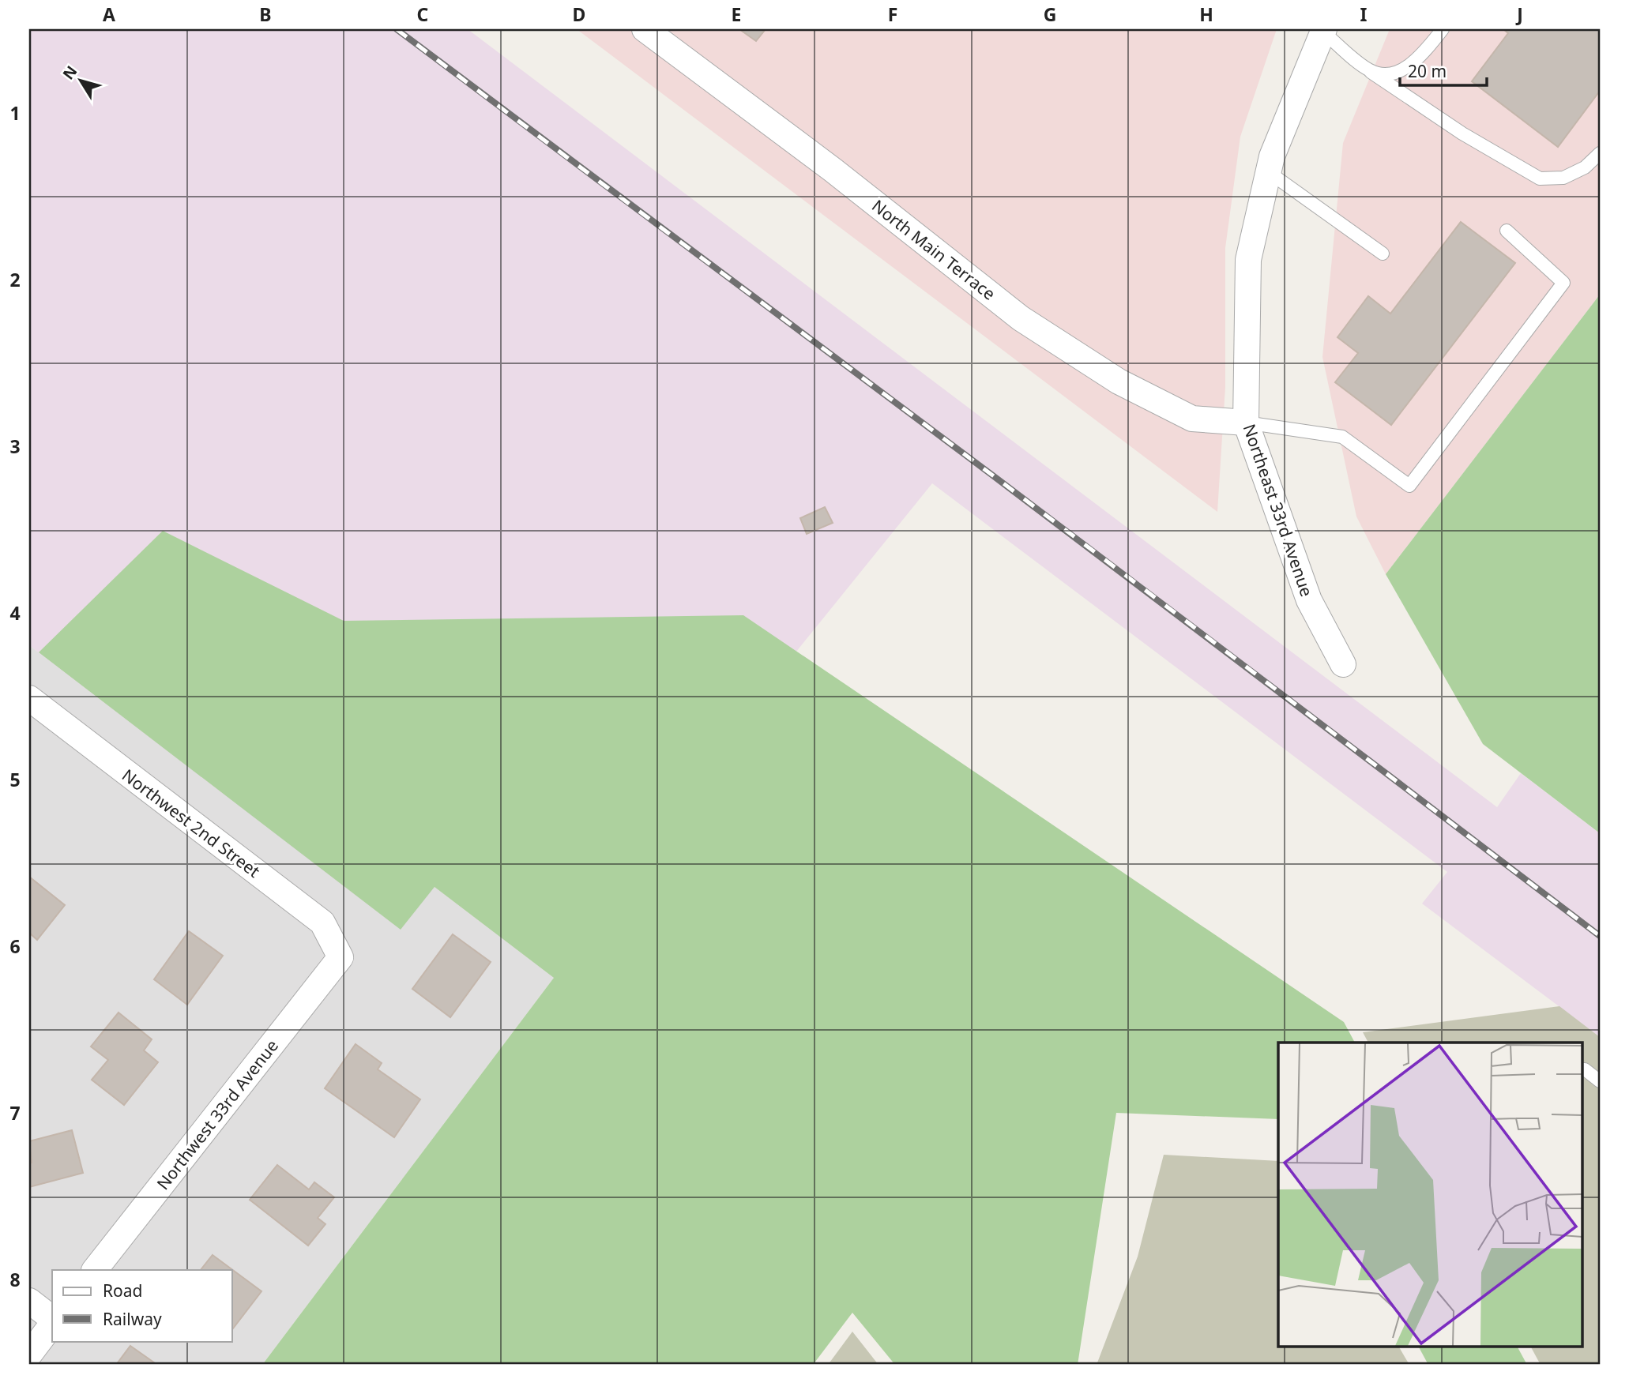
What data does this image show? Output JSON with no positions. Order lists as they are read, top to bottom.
{
  "streets": {
    "street": [
      "North Main Terrace",
      "Northeast 33rd Avenue",
      "Northwest 2nd Street",
      "Northwest 33rd Avenue"
    ]
  },
  "crossings": [
    ["North Main Terrace", "Northeast 33rd Avenue"],
    ["Northwest 2nd Street", "Northwest 33rd Avenue"]
  ],
  "legend": ["Road", "Railway"],
  "scale_bar": "20 m",
  "north": "top left",
  "grid": {
    "columns": [
      "A",
      "B",
      "C",
      "D",
      "E",
      "F",
      "G",
      "H",
      "I",
      "J"
    ],
    "rows": [
      "1",
      "2",
      "3",
      "4",
      "5",
      "6",
      "7",
      "8"
    ]
  }
}
